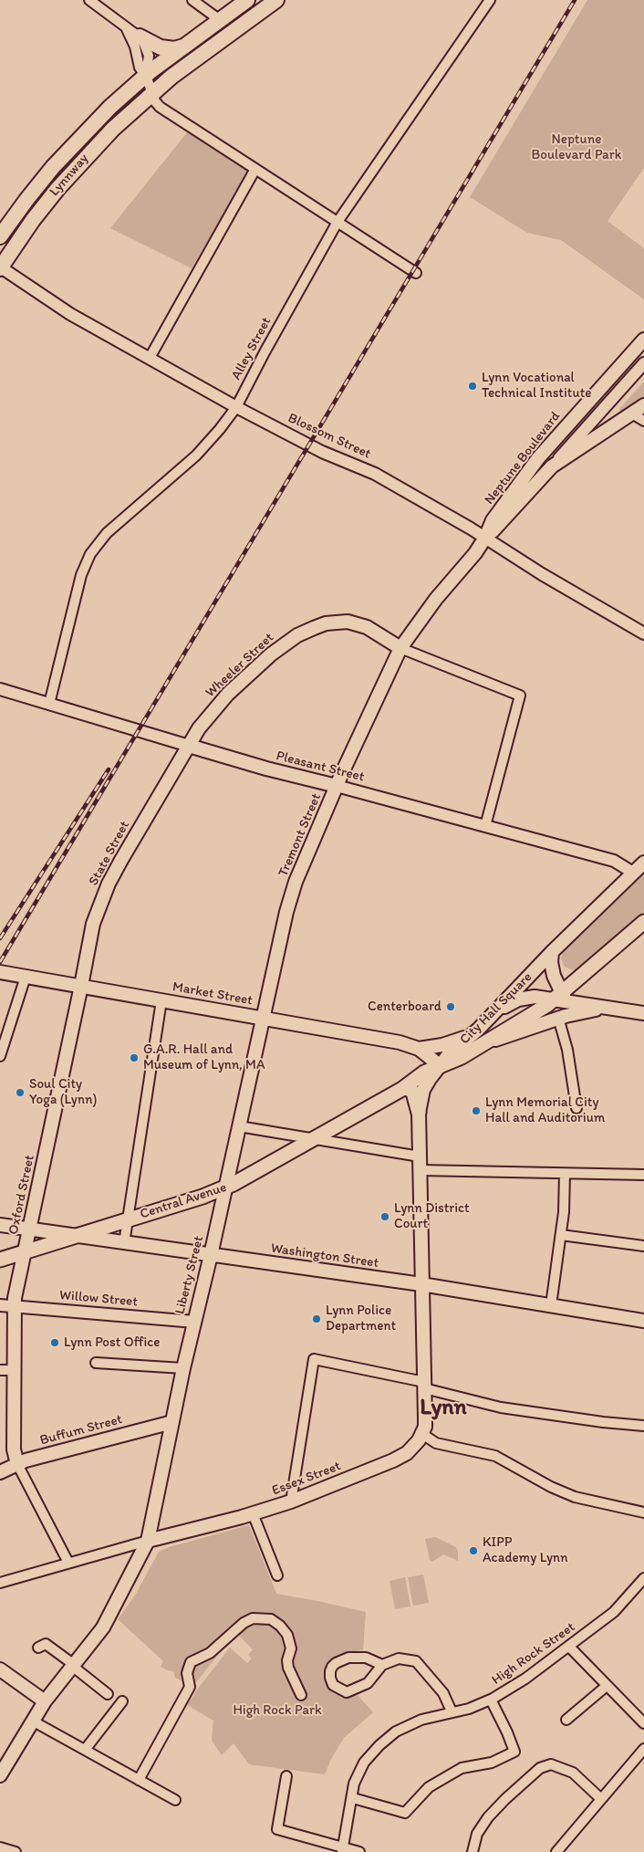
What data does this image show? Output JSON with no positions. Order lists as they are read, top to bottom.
{
  "streets": {
    "highway": ["Lynnway"],
    "main road": [
      "Neptune Boulevard",
      "Wheeler Street",
      "Pleasant Street",
      "Tremont Street",
      "State Street",
      "Market Street",
      "City Hall Square",
      "Oxford Street",
      "Central Avenue",
      "Washington Street",
      "Liberty Street",
      "Buffum Street",
      "Essex Street"
    ],
    "street": [
      "Alley Street",
      "Blossom Street",
      "Willow Street",
      "High Rock Street"
    ]
  },
  "crossings": [
    ["Lynnway", "Blossom Street"],
    ["Alley Street", "Blossom Street"],
    ["Alley Street", "Pleasant Street"],
    ["Blossom Street", "Neptune Boulevard"],
    ["Neptune Boulevard", "Wheeler Street"],
    ["Neptune Boulevard", "Tremont Street"],
    ["Wheeler Street", "Pleasant Street"],
    ["Wheeler Street", "Tremont Street"],
    ["Wheeler Street", "State Street"],
    ["Pleasant Street", "Tremont Street"],
    ["Pleasant Street", "State Street"],
    ["Pleasant Street", "City Hall Square"],
    ["Tremont Street", "Market Street"],
    ["Tremont Street", "Liberty Street"],
    ["State Street", "Market Street"],
    ["State Street", "Oxford Street"],
    ["Market Street", "City Hall Square"],
    ["Market Street", "Oxford Street"],
    ["Market Street", "Liberty Street"],
    ["City Hall Square", "Central Avenue"],
    ["Oxford Street", "Central Avenue"],
    ["Oxford Street", "Washington Street"],
    ["Oxford Street", "Willow Street"],
    ["Oxford Street", "Buffum Street"],
    ["Central Avenue", "Washington Street"],
    ["Central Avenue", "Liberty Street"],
    ["Washington Street", "Liberty Street"],
    ["Liberty Street", "Willow Street"],
    ["Liberty Street", "Buffum Street"],
    ["Liberty Street", "Essex Street"]
  ],
  "districts": ["Lynn"],
  "parks": ["Neptune Boulevard Park", "High Rock Park"],
  "places": [
    "Lynn Vocational Technical Institute",
    "Centerboard",
    "G.A.R. Hall and Museum of Lynn, MA",
    "Soul City Yoga (Lynn)",
    "Lynn Memorial City Hall and Auditorium",
    "Lynn District Court",
    "Lynn Police Department",
    "Lynn Post Office",
    "KIPP Academy Lynn"
  ]
}
